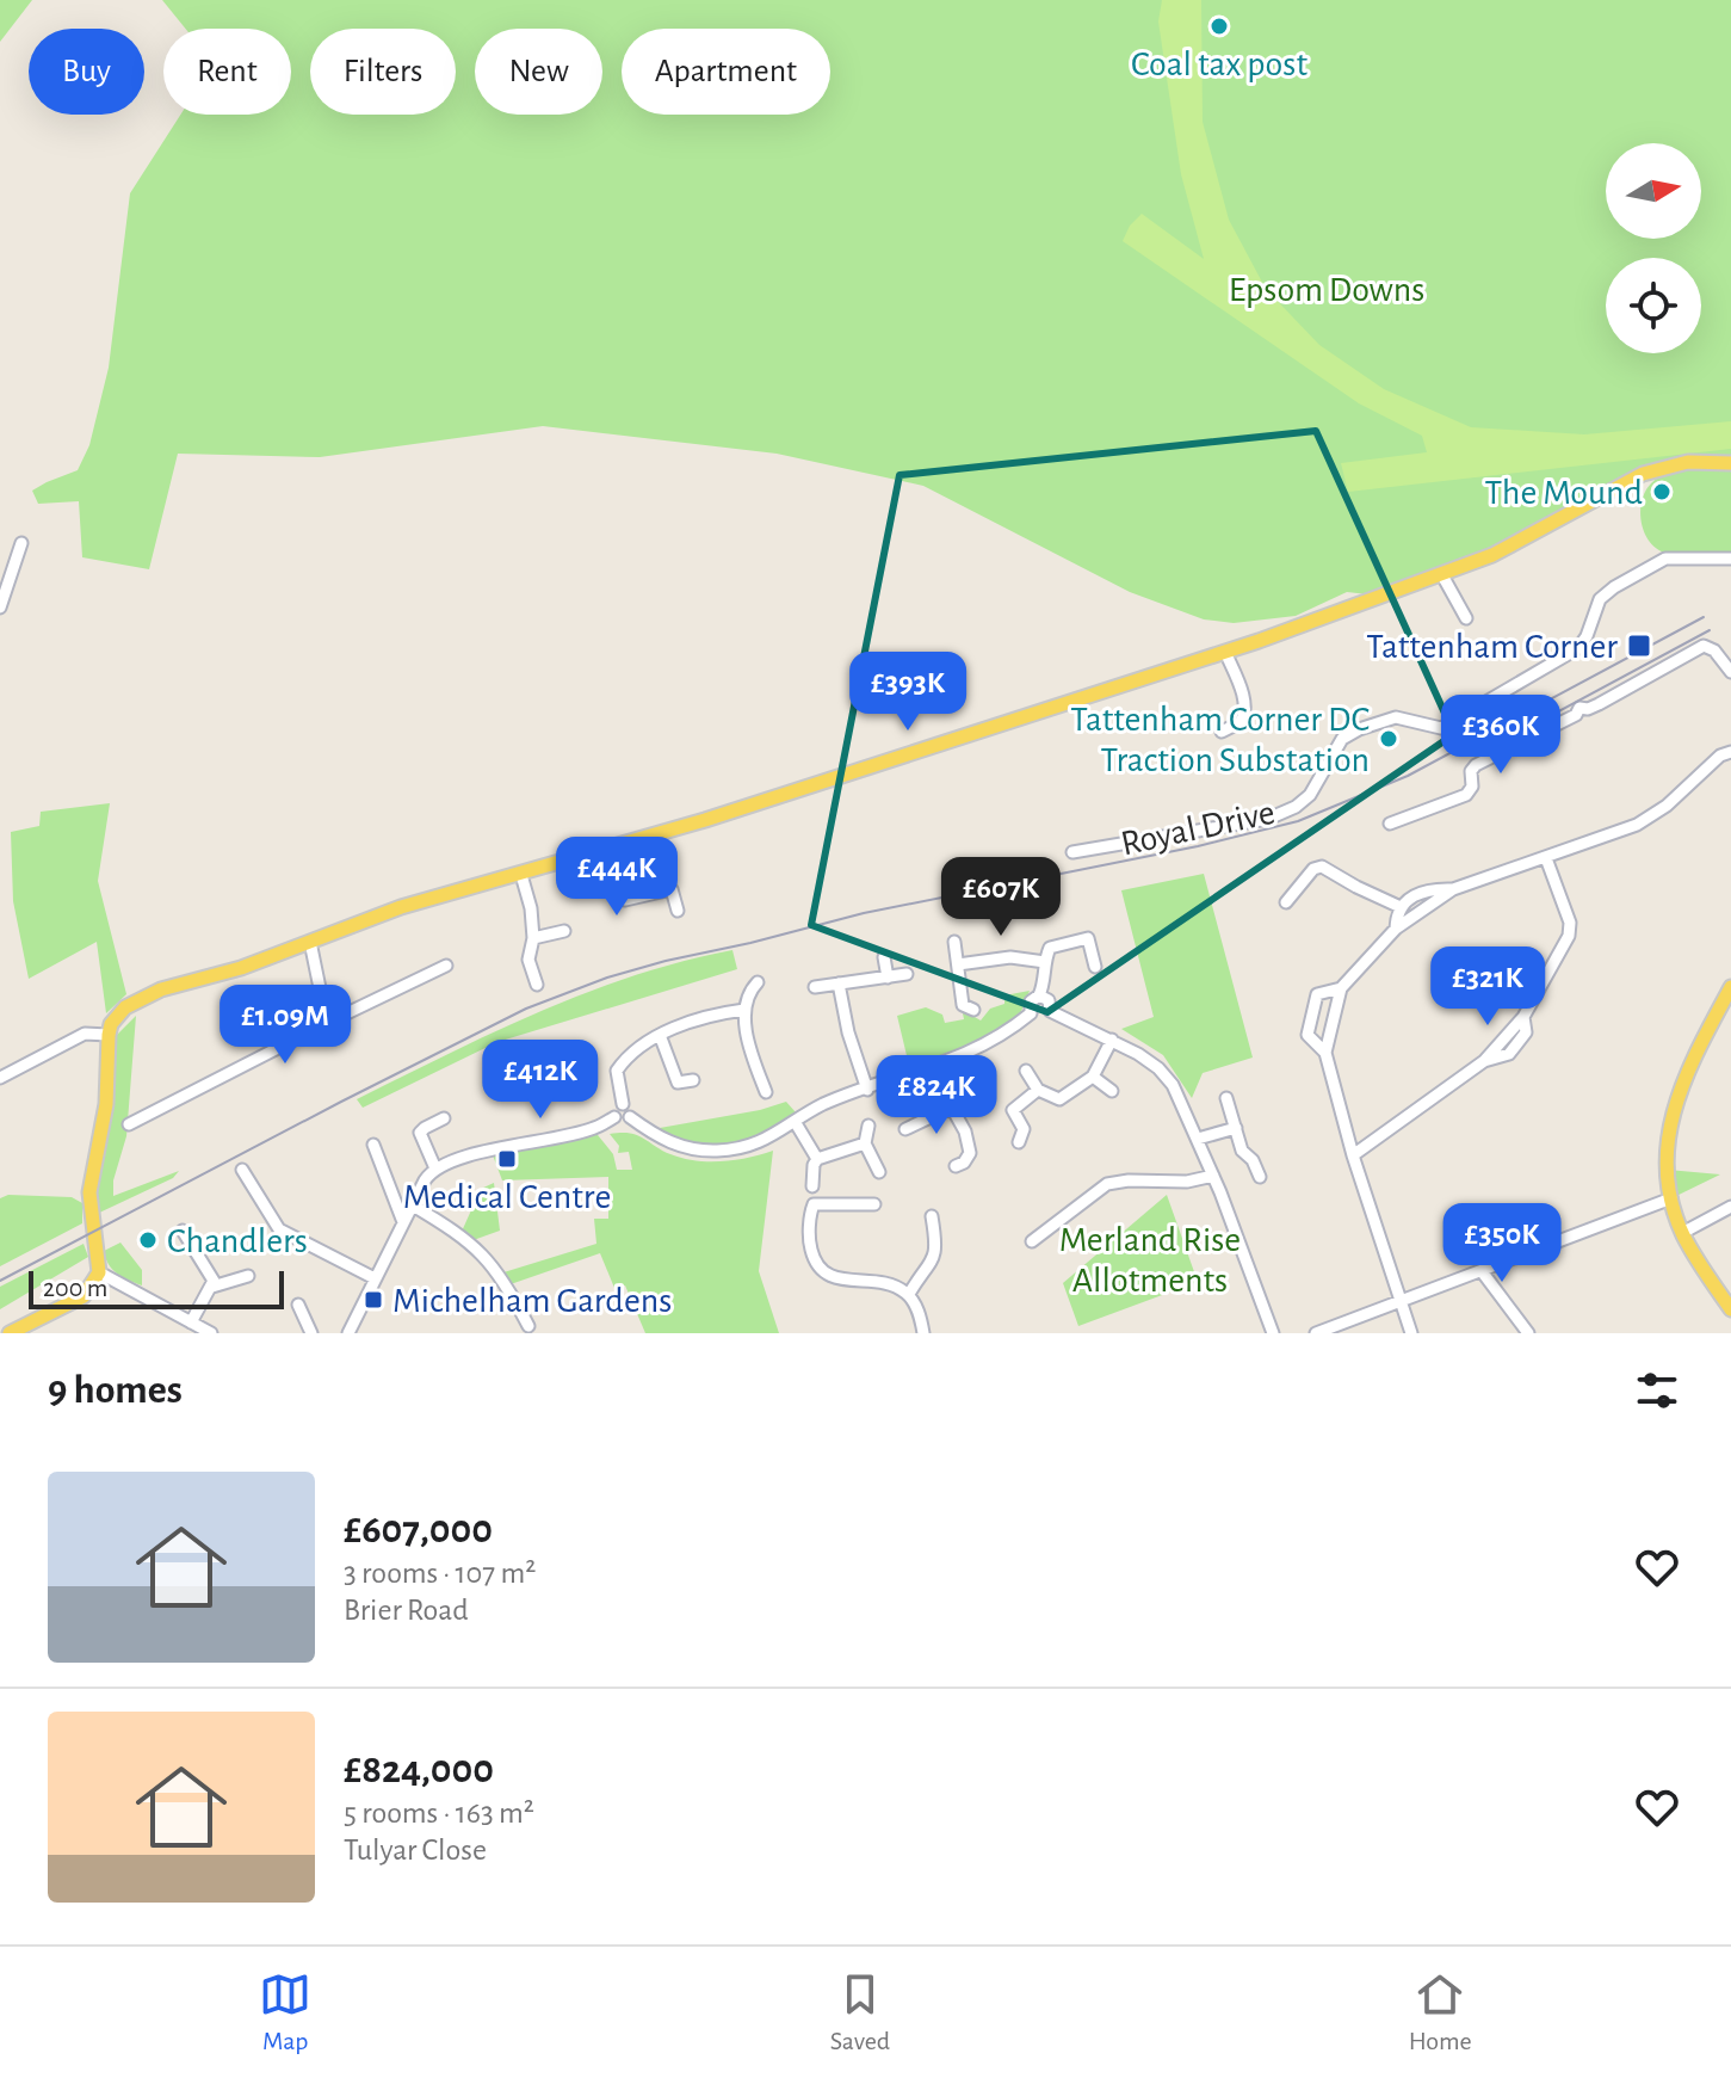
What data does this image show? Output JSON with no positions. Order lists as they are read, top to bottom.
{
  "streets": {
    "street": ["Royal Drive"]
  },
  "parks": ["Epsom Downs", "Merland Rise Allotments"],
  "places": {
    "other": [
      "Coal tax post",
      "The Mound",
      "Tattenham Corner DC Traction Substation",
      "Chandlers"
    ],
    "transit": ["Tattenham Corner", "Medical Centre", "Michelham Gardens"]
  },
  "scale_bar": "200 m",
  "north": "right",
  "page": {
    "chip": [
      "Buy",
      "Rent",
      "Filters",
      "New",
      "Apartment"
    ],
    "price": [
      "£393K",
      "£360K",
      "£444K",
      "£607K",
      "£321K",
      "£1.09M",
      "£412K",
      "£824K",
      "£350K"
    ],
    "scale": "200 m",
    "heading": "9 homes",
    "list": [
      {
        "name": "£607,000",
        "note": "3 rooms · 107 m² · Brier Road"
      },
      {
        "name": "£824,000",
        "note": "5 rooms · 163 m² · Tulyar Close"
      }
    ],
    "tabs": ["Map", "Saved", "Home"]
  }
}
